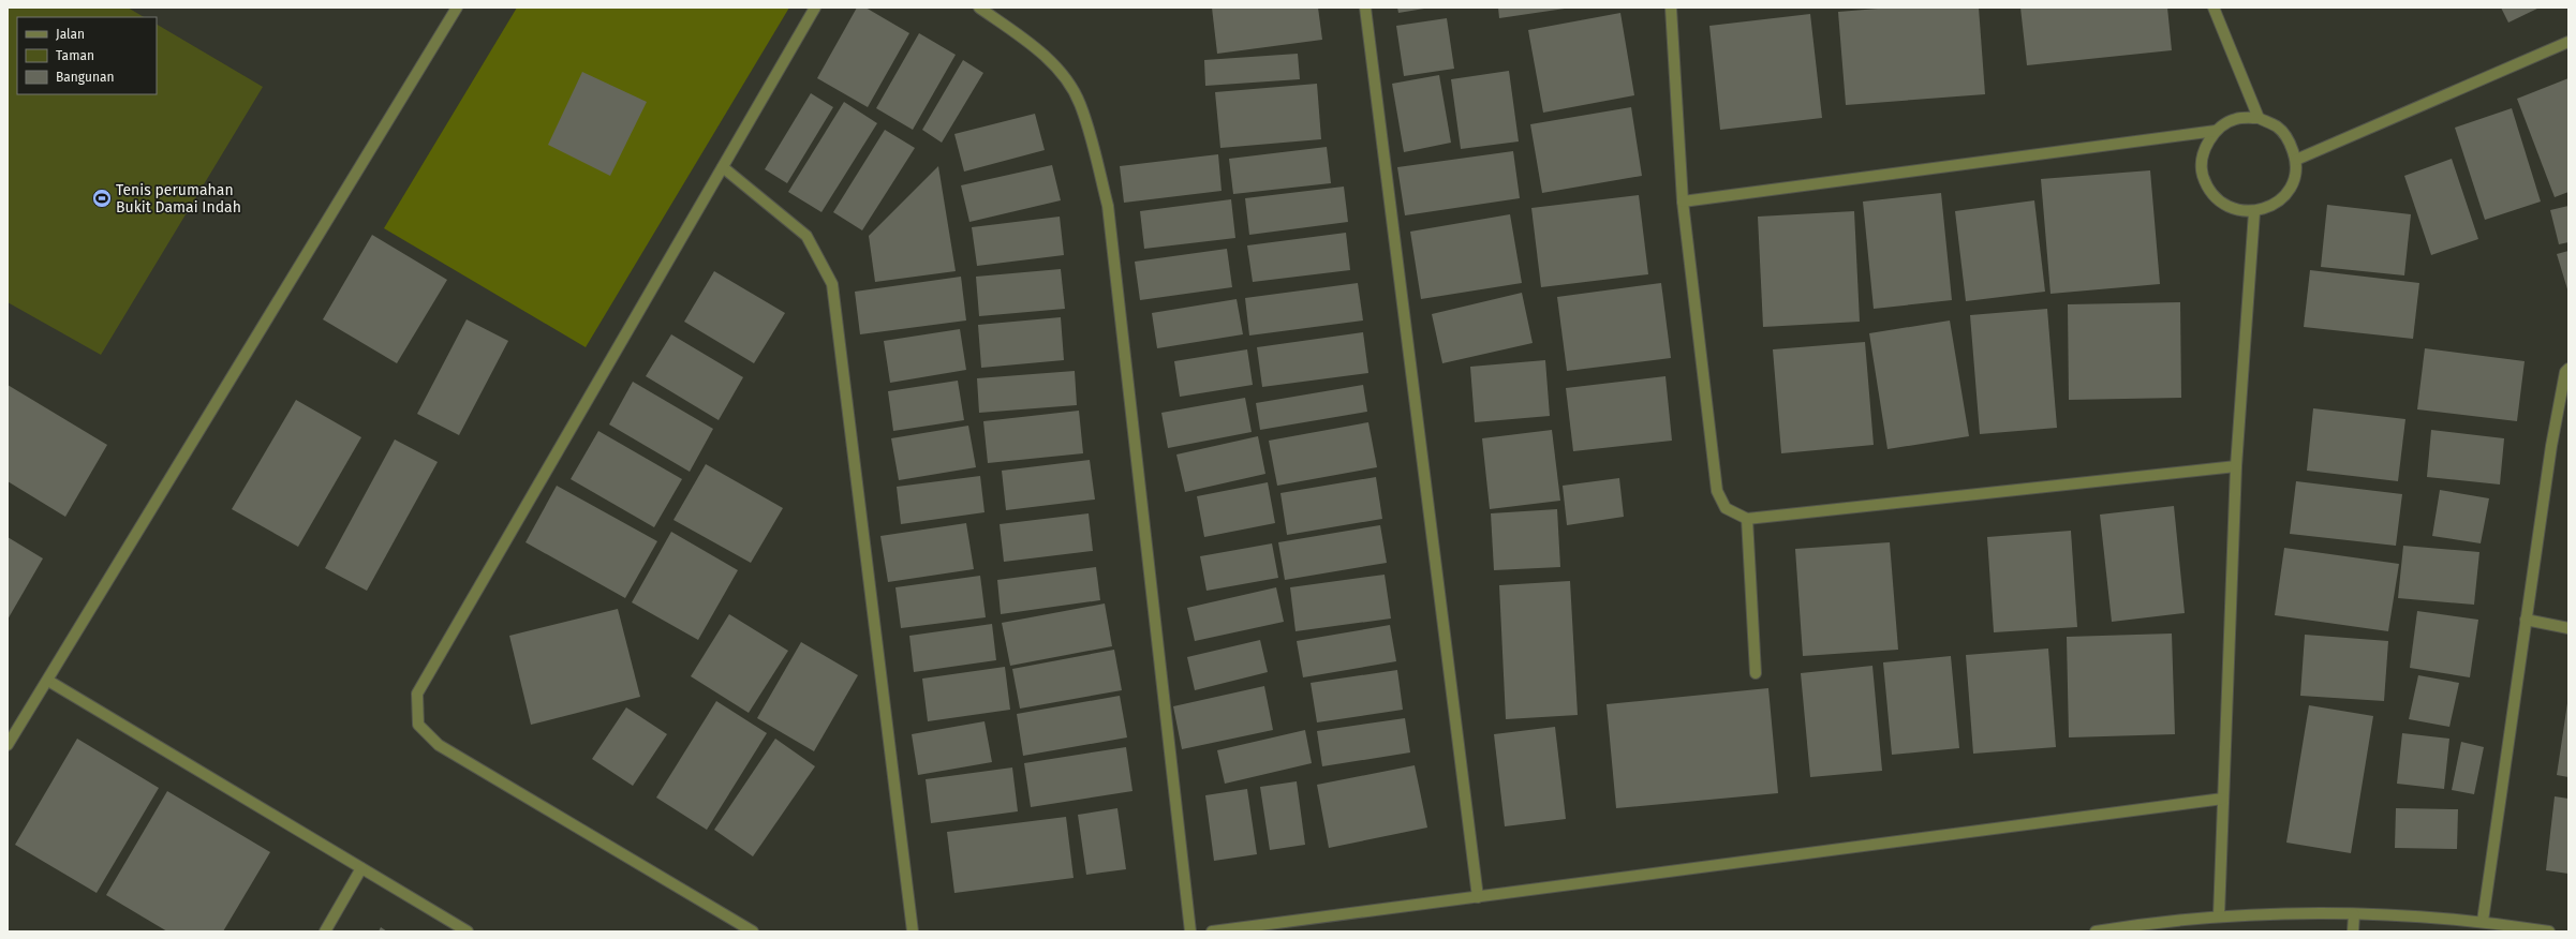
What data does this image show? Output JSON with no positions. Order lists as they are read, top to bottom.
{
  "places": {
    "sports": ["Tenis perumahan Bukit Damai Indah"]
  },
  "legend": ["Jalan", "Taman", "Bangunan"]
}
